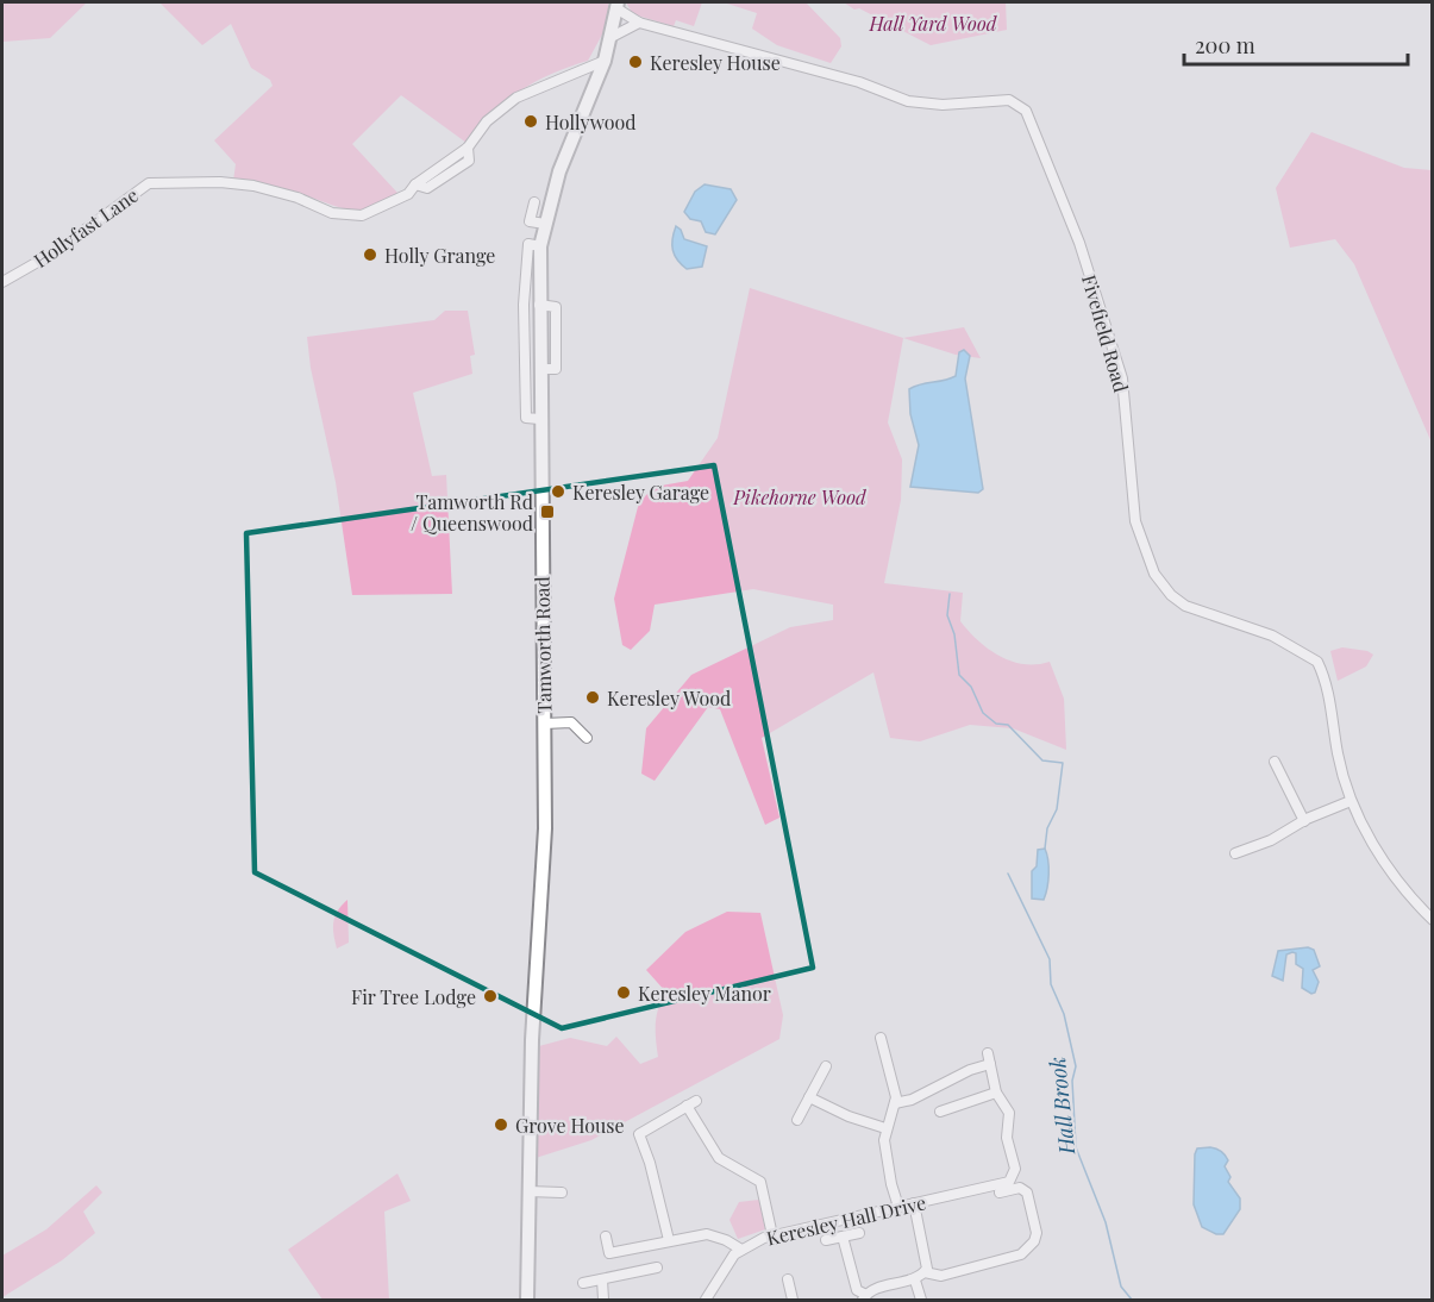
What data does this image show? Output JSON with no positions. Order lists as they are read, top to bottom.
{
  "streets": {
    "main road": ["Tamworth Road"],
    "street": ["Hollyfast Lane", "Fivefield Road", "Keresley Hall Drive"]
  },
  "crossings": [
    ["Hollyfast Lane", "Tamworth Road"],
    ["Fivefield Road", "Tamworth Road"]
  ],
  "water": ["Hall Brook"],
  "parks": ["Hall Yard Wood", "Pikehorne Wood"],
  "places": {
    "other": [
      "Keresley House",
      "Hollywood",
      "Holly Grange",
      "Keresley Garage",
      "Keresley Wood",
      "Keresley Manor",
      "Fir Tree Lodge",
      "Grove House"
    ],
    "transit": ["Tamworth Rd / Queenswood"]
  },
  "scale_bar": "200 m"
}
